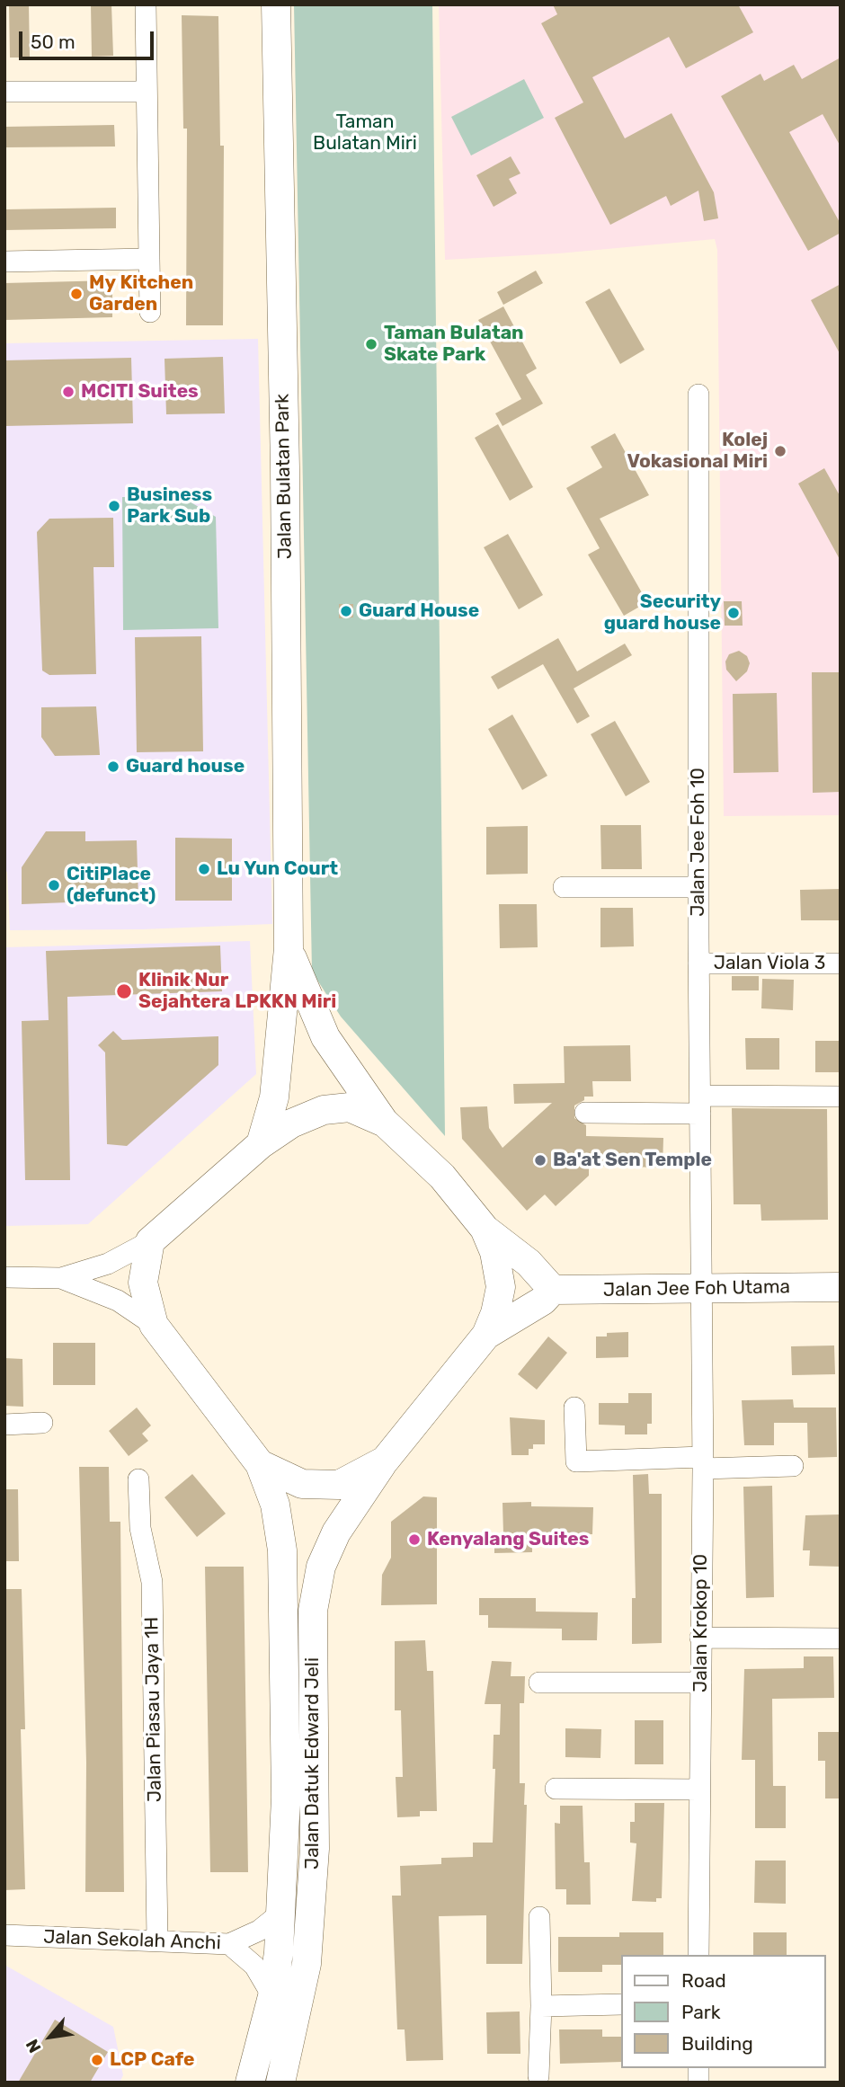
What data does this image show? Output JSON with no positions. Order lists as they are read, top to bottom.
{
  "streets": {
    "street": [
      "Jalan Bulatan Park",
      "Jalan Jee Foh 10",
      "Jalan Viola 3",
      "Jalan Jee Foh Utama",
      "Jalan Krokop 10",
      "Jalan Piasau Jaya 1H",
      "Jalan Datuk Edward Jeli",
      "Jalan Sekolah Anchi"
    ]
  },
  "crossings": [
    ["Jalan Jee Foh 10", "Jalan Viola 3"],
    ["Jalan Jee Foh 10", "Jalan Jee Foh Utama"],
    ["Jalan Jee Foh 10", "Jalan Krokop 10"],
    ["Jalan Jee Foh Utama", "Jalan Krokop 10"],
    ["Jalan Piasau Jaya 1H", "Jalan Sekolah Anchi"],
    ["Jalan Datuk Edward Jeli", "Jalan Sekolah Anchi"]
  ],
  "parks": ["Taman Bulatan Miri"],
  "places": [
    "My Kitchen Garden",
    "Taman Bulatan Skate Park",
    "MCITI Suites",
    "Kolej Vokasional Miri",
    "Business Park Sub",
    "Guard House",
    "Security guard house",
    "Guard house",
    "Lu Yun Court",
    "CitiPlace (defunct)",
    "Klinik Nur Sejahtera LPKKN Miri",
    "Ba'at Sen Temple",
    "Kenyalang Suites",
    "LCP Cafe"
  ],
  "legend": ["Road", "Park", "Building"],
  "scale_bar": "50 m",
  "north": "bottom left"
}
